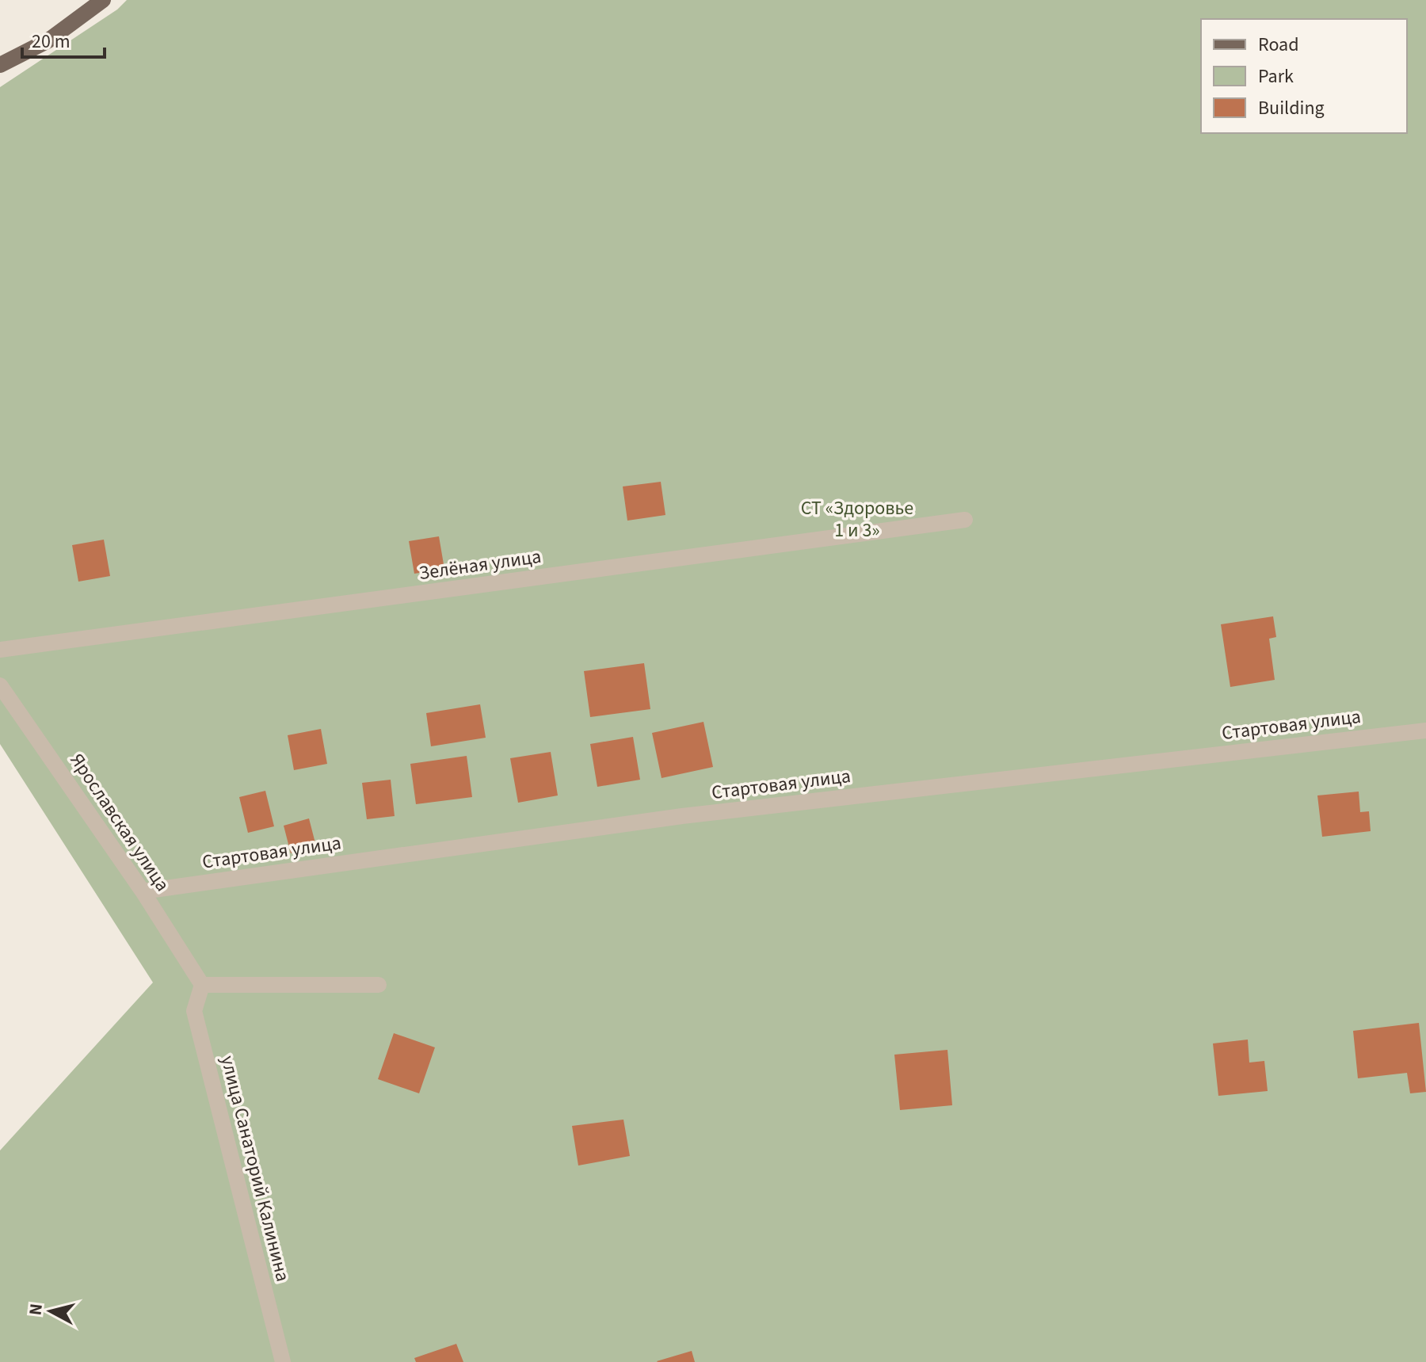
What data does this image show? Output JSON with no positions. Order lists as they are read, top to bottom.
{
  "streets": {
    "street": [
      "Зелёная улица",
      "Стартовая улица",
      "Ярославская улица",
      "улица Санаторий Калинина"
    ]
  },
  "crossings": [
    ["Стартовая улица", "Ярославская улица"],
    ["Ярославская улица", "улица Санаторий Калинина"]
  ],
  "parks": ["СТ «Здоровье 1 и 3»"],
  "legend": ["Road", "Park", "Building"],
  "scale_bar": "20 m",
  "north": "left"
}
